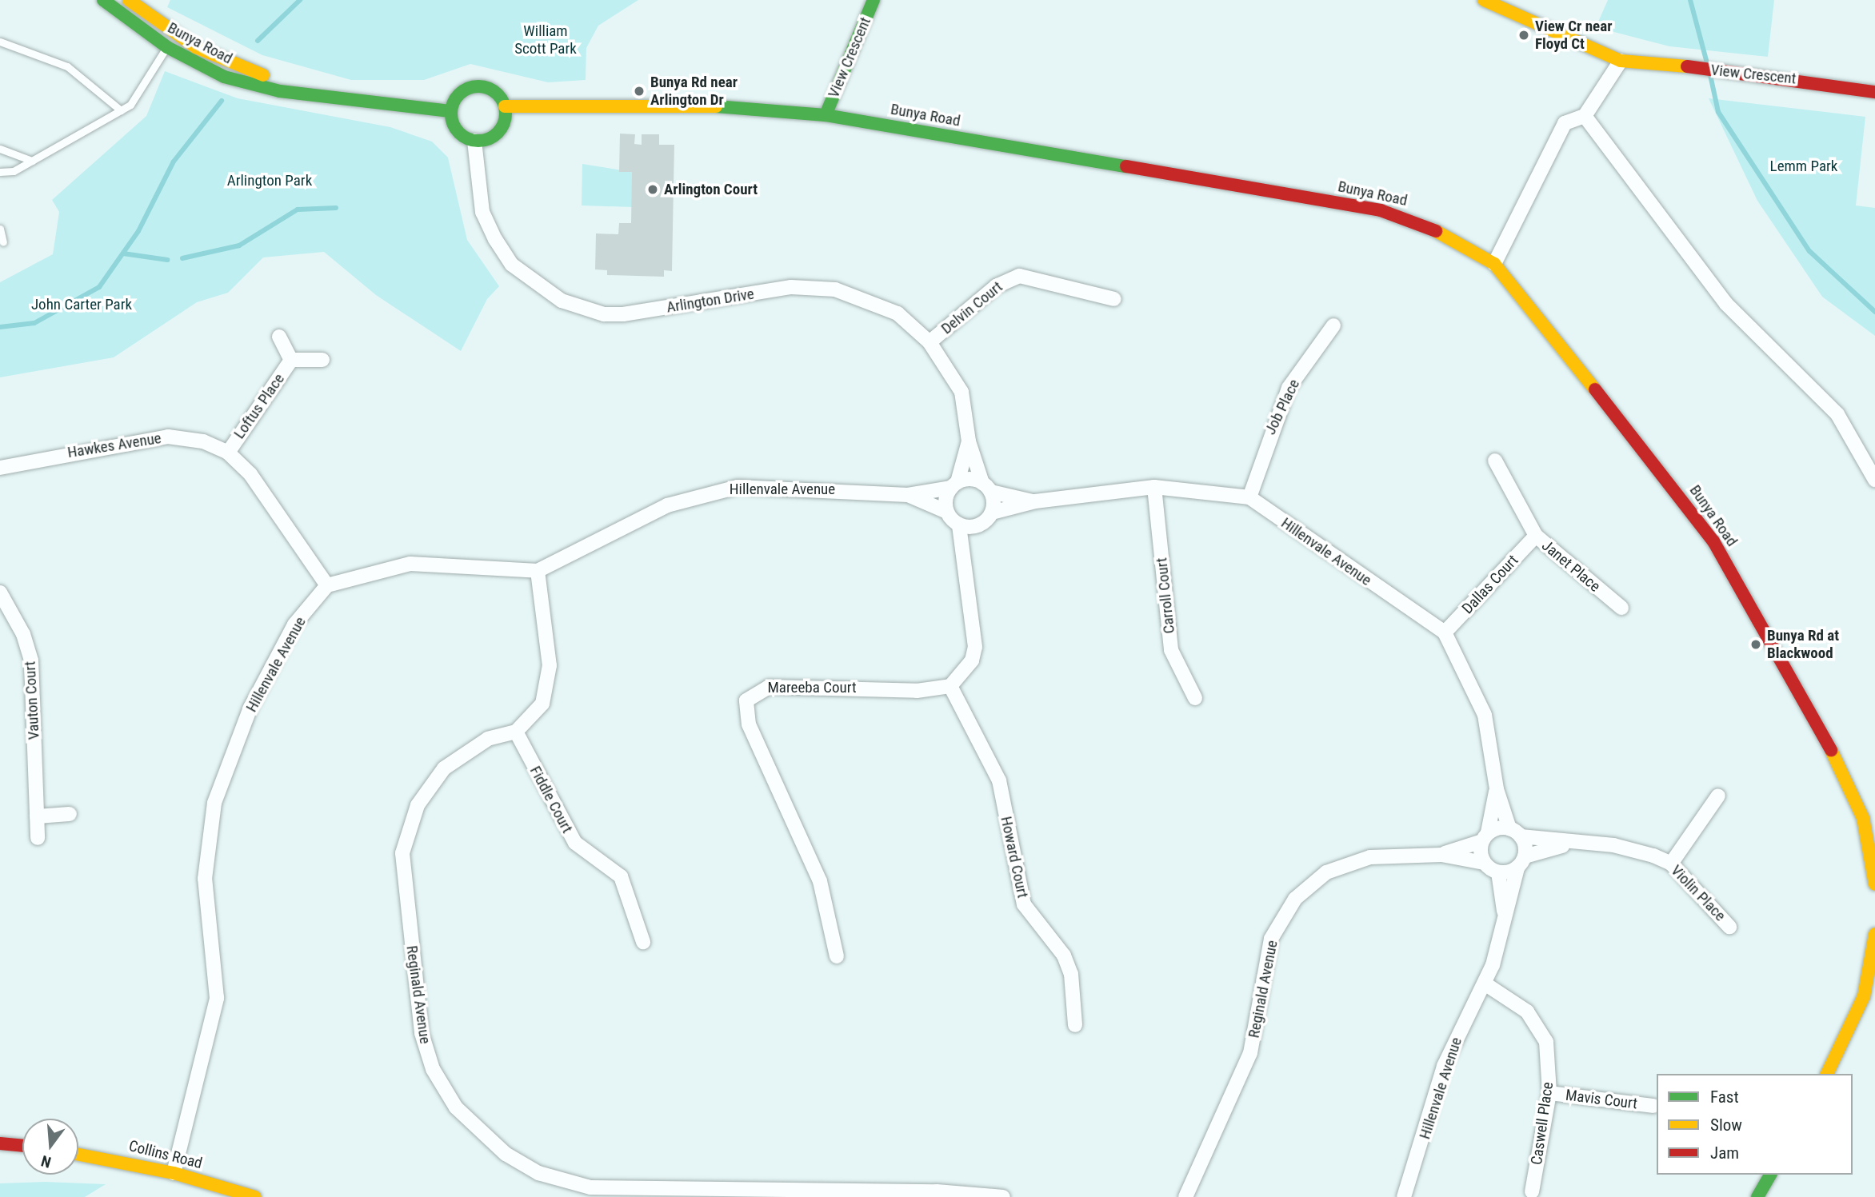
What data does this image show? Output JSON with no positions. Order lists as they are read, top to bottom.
{
  "streets": {
    "street": [
      "Bunya Road",
      "View Crescent",
      "Arlington Drive",
      "Delvin Court",
      "Loftus Place",
      "Job Place",
      "Hawkes Avenue",
      "Hillenvale Avenue",
      "Janet Place",
      "Dallas Court",
      "Carroll Court",
      "Mareeba Court",
      "Vauton Court",
      "Fiddle Court",
      "Howard Court",
      "Violin Place",
      "Reginald Avenue",
      "Mavis Court",
      "Caswell Place",
      "Collins Road"
    ]
  },
  "crossings": [
    ["Bunya Road", "View Crescent"],
    ["Bunya Road", "Arlington Drive"],
    ["Arlington Drive", "Delvin Court"],
    ["Arlington Drive", "Hillenvale Avenue"],
    ["Loftus Place", "Hawkes Avenue"],
    ["Job Place", "Hillenvale Avenue"],
    ["Hawkes Avenue", "Hillenvale Avenue"],
    ["Hillenvale Avenue", "Dallas Court"],
    ["Hillenvale Avenue", "Carroll Court"],
    ["Hillenvale Avenue", "Violin Place"],
    ["Hillenvale Avenue", "Reginald Avenue"],
    ["Hillenvale Avenue", "Caswell Place"],
    ["Hillenvale Avenue", "Collins Road"],
    ["Janet Place", "Dallas Court"],
    ["Mareeba Court", "Howard Court"],
    ["Fiddle Court", "Reginald Avenue"],
    ["Violin Place", "Reginald Avenue"],
    ["Mavis Court", "Caswell Place"]
  ],
  "parks": [
    "William Scott Park",
    "Lemm Park",
    "Arlington Park",
    "John Carter Park"
  ],
  "places": [
    "View Cr near Floyd Ct",
    "Bunya Rd near Arlington Dr",
    "Arlington Court",
    "Bunya Rd at Blackwood"
  ],
  "legend": ["Fast", "Slow", "Jam"],
  "north": "bottom"
}
